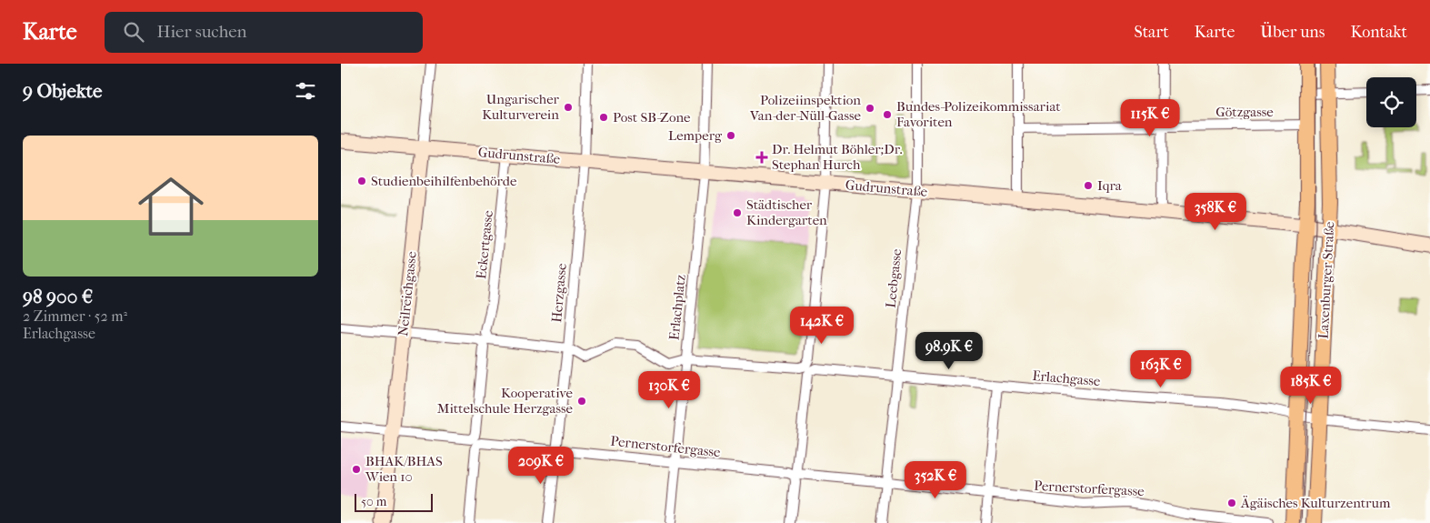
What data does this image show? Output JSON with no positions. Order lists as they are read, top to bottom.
{
  "streets": {
    "main road": ["Gudrunstraße", "Laxenburger Straße", "Neilreichgasse"],
    "street": [
      "Götzgasse",
      "Eckertgasse",
      "Leebgasse",
      "Herzgasse",
      "Erlachplatz",
      "Erlachgasse",
      "Pernerstorfergasse"
    ]
  },
  "crossings": [
    ["Götzgasse", "Laxenburger Straße"],
    ["Gudrunstraße", "Eckertgasse"],
    ["Gudrunstraße", "Leebgasse"],
    ["Gudrunstraße", "Laxenburger Straße"],
    ["Gudrunstraße", "Herzgasse"],
    ["Gudrunstraße", "Neilreichgasse"],
    ["Gudrunstraße", "Erlachplatz"],
    ["Eckertgasse", "Pernerstorfergasse"],
    ["Leebgasse", "Erlachgasse"],
    ["Leebgasse", "Pernerstorfergasse"],
    ["Laxenburger Straße", "Erlachgasse"],
    ["Herzgasse", "Pernerstorfergasse"],
    ["Neilreichgasse", "Pernerstorfergasse"],
    ["Erlachgasse", "Pernerstorfergasse"]
  ],
  "places": {
    "other": [
      "Ungarischer Kulturverein",
      "Polizeiinspektion Van-der-Nüll-Gasse",
      "Bundes-Polizeikommissariat Favoriten",
      "Post SB-Zone",
      "Lemperg",
      "Studienbeihilfenbehörde",
      "Iqra",
      "Städtischer Kindergarten",
      "Kooperative Mittelschule Herzgasse",
      "BHAK/BHAS Wien 10",
      "Ägäisches Kulturzentrum"
    ],
    "health": ["Dr. Helmut Böhler;Dr. Stephan Hurch"]
  },
  "scale_bar": "50 m",
  "page": {
    "header": "Karte",
    "search": "Hier suchen",
    "nav": [
      "Start",
      "Karte",
      "Über uns",
      "Kontakt"
    ],
    "heading": "9 Objekte",
    "price": [
      "115K €",
      "358K €",
      "142K €",
      "98.9K €",
      "163K €",
      "185K €",
      "130K €",
      "209K €",
      "352K €"
    ],
    "list": [
      {
        "name": "98 900 €",
        "note": "2 Zimmer · 52 m² · Erlachgasse"
      }
    ],
    "scale": "50 m"
  }
}
